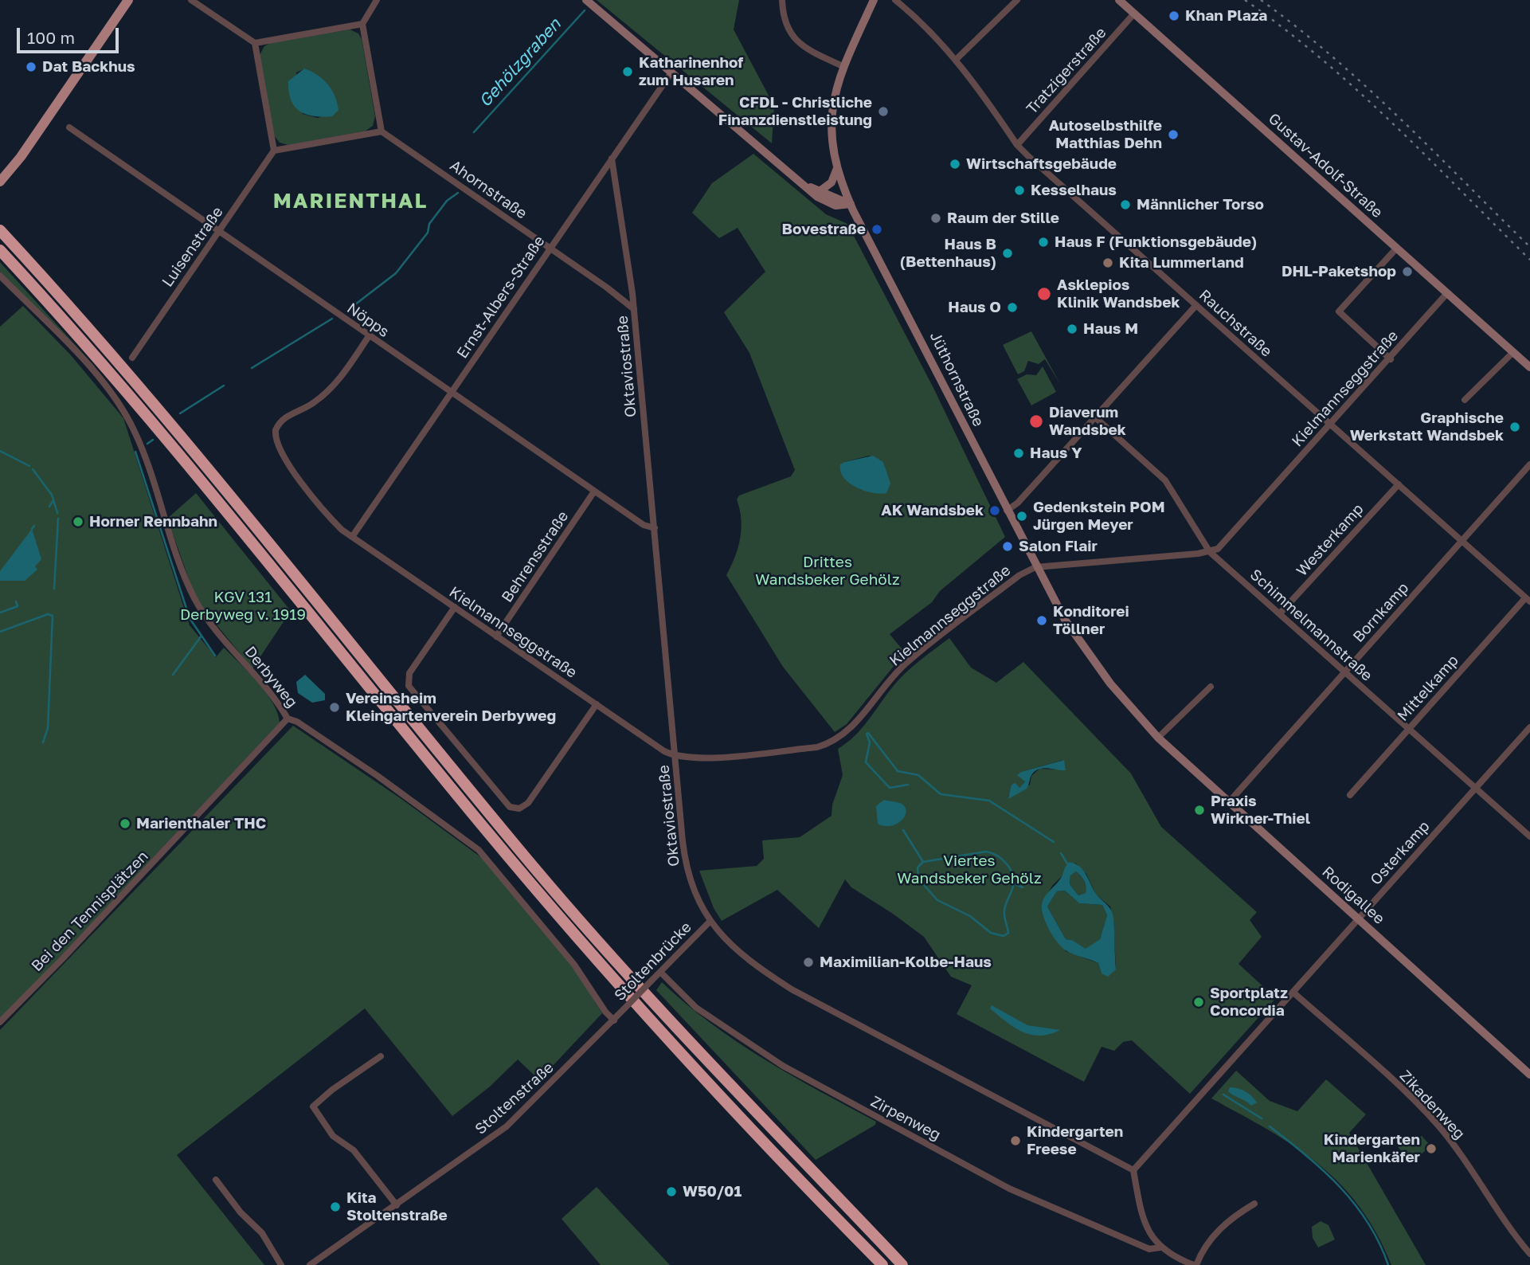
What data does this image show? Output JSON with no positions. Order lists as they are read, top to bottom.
{
  "streets": {
    "main road": ["Gustav-Adolf-Straße", "Jüthornstraße", "Rodigallee"],
    "street": [
      "Tratzigerstraße",
      "Ahornstraße",
      "Luisenstraße",
      "Ernst-Albers-Straße",
      "Nöpps",
      "Rauchstraße",
      "Oktaviostraße",
      "Kielmannseggstraße",
      "Westerkamp",
      "Behrensstraße",
      "Bornkamp",
      "Schimmelmannstraße",
      "Derbyweg",
      "Mittelkamp",
      "Osterkamp",
      "Bei den Tennisplätzen",
      "Stoltenbrücke",
      "Stoltenstraße",
      "Zikadenweg",
      "Zirpenweg"
    ]
  },
  "crossings": [
    ["Tratzigerstraße", "Gustav-Adolf-Straße"],
    ["Tratzigerstraße", "Rauchstraße"],
    ["Gustav-Adolf-Straße", "Kielmannseggstraße"],
    ["Ahornstraße", "Ernst-Albers-Straße"],
    ["Ahornstraße", "Oktaviostraße"],
    ["Luisenstraße", "Nöpps"],
    ["Ernst-Albers-Straße", "Nöpps"],
    ["Ernst-Albers-Straße", "Oktaviostraße"],
    ["Ernst-Albers-Straße", "Kielmannseggstraße"],
    ["Nöpps", "Oktaviostraße"],
    ["Nöpps", "Kielmannseggstraße"],
    ["Nöpps", "Behrensstraße"],
    ["Rauchstraße", "Kielmannseggstraße"],
    ["Rauchstraße", "Westerkamp"],
    ["Rauchstraße", "Bornkamp"],
    ["Rauchstraße", "Mittelkamp"],
    ["Oktaviostraße", "Kielmannseggstraße"],
    ["Oktaviostraße", "Osterkamp"],
    ["Oktaviostraße", "Stoltenbrücke"],
    ["Jüthornstraße", "Kielmannseggstraße"],
    ["Jüthornstraße", "Rodigallee"],
    ["Kielmannseggstraße", "Behrensstraße"],
    ["Kielmannseggstraße", "Schimmelmannstraße"],
    ["Kielmannseggstraße", "Rodigallee"],
    ["Westerkamp", "Schimmelmannstraße"],
    ["Bornkamp", "Schimmelmannstraße"],
    ["Bornkamp", "Rodigallee"],
    ["Schimmelmannstraße", "Mittelkamp"],
    ["Schimmelmannstraße", "Osterkamp"],
    ["Derbyweg", "Bei den Tennisplätzen"],
    ["Derbyweg", "Stoltenbrücke"],
    ["Derbyweg", "Stoltenstraße"],
    ["Osterkamp", "Rodigallee"],
    ["Osterkamp", "Zikadenweg"],
    ["Stoltenbrücke", "Stoltenstraße"],
    ["Stoltenbrücke", "Zirpenweg"]
  ],
  "districts": ["MARIENTHAL"],
  "water": ["Gehölzgraben"],
  "parks": ["Drittes Wandsbeker Gehölz", "KGV 131 Derbyweg v. 1919", "Viertes Wandsbeker Gehölz"],
  "places": [
    "Khan Plaza",
    "Dat Backhus",
    "Katharinenhof zum Husaren",
    "CFDL - Christliche Finanzdienstleistung",
    "Autoselbsthilfe Matthias Dehn",
    "Wirtschaftsgebäude",
    "Kesselhaus",
    "Männlicher Torso",
    "Raum der Stille",
    "Bovestraße",
    "Haus F (Funktionsgebäude)",
    "Haus B (Bettenhaus)",
    "Kita Lummerland",
    "DHL-Paketshop",
    "Asklepios Klinik Wandsbek",
    "Haus O",
    "Haus M",
    "Diaverum Wandsbek",
    "Graphische Werkstatt Wandsbek",
    "Haus Y",
    "AK Wandsbek",
    "Gedenkstein POM Jürgen Meyer",
    "Horner Rennbahn",
    "Salon Flair",
    "Konditorei Töllner",
    "Vereinsheim Kleingartenverein Derbyweg",
    "Praxis Wirkner-Thiel",
    "Marienthaler THC",
    "Maximilian-Kolbe-Haus",
    "Sportplatz Concordia",
    "Kindergarten Freese",
    "Kindergarten Marienkäfer",
    "W50/01",
    "Kita Stoltenstraße"
  ],
  "scale_bar": "100 m"
}
